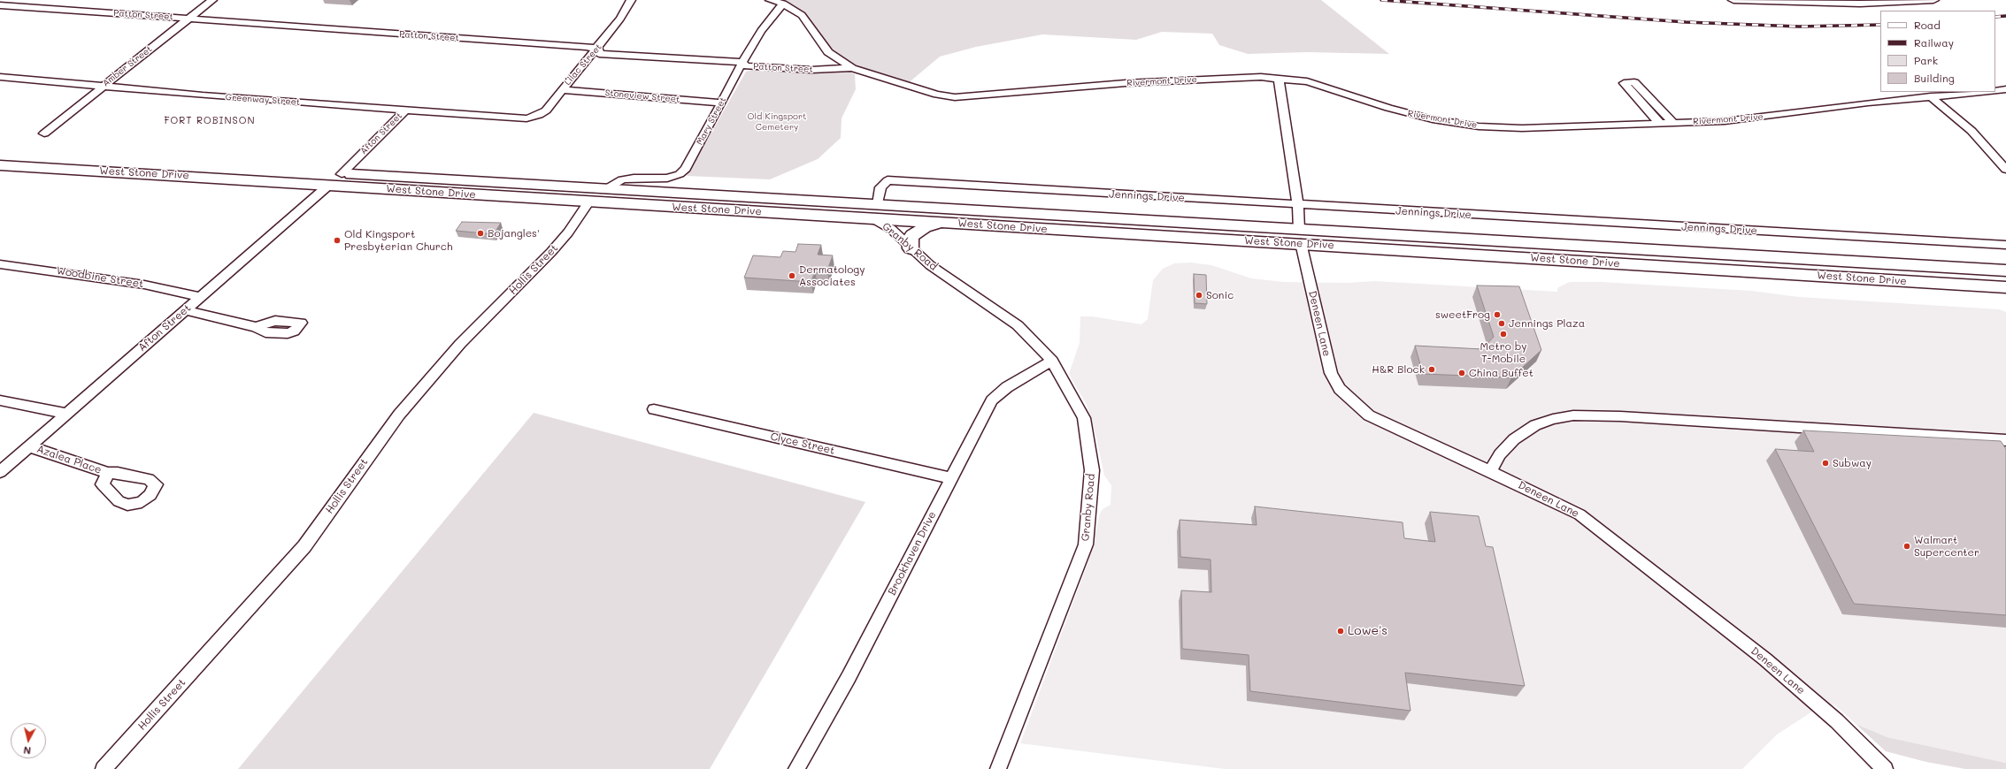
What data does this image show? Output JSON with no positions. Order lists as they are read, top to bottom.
{
  "streets": {
    "highway": ["West Stone Drive"],
    "street": [
      "Patton Street",
      "Lilac Street",
      "Amber Street",
      "Rivermont Drive",
      "Stoneview Street",
      "Greenway Street",
      "Mary Street",
      "Afton Street",
      "Jennings Drive",
      "Granby Road",
      "Hollis Street",
      "Woodbine Street",
      "Deneen Lane",
      "Clyce Street",
      "Azalea Place",
      "Brookhaven Drive"
    ]
  },
  "crossings": [
    ["Patton Street", "Lilac Street"],
    ["Patton Street", "Amber Street"],
    ["Patton Street", "Rivermont Drive"],
    ["Patton Street", "Mary Street"],
    ["Lilac Street", "Stoneview Street"],
    ["Lilac Street", "Greenway Street"],
    ["Amber Street", "Greenway Street"],
    ["Rivermont Drive", "Deneen Lane"],
    ["Stoneview Street", "Mary Street"],
    ["Greenway Street", "Afton Street"],
    ["Mary Street", "West Stone Drive"],
    ["Afton Street", "West Stone Drive"],
    ["Afton Street", "Woodbine Street"],
    ["Afton Street", "Azalea Place"],
    ["West Stone Drive", "Jennings Drive"],
    ["West Stone Drive", "Granby Road"],
    ["West Stone Drive", "Hollis Street"],
    ["West Stone Drive", "Deneen Lane"],
    ["Jennings Drive", "Deneen Lane"],
    ["Granby Road", "Brookhaven Drive"],
    ["Clyce Street", "Brookhaven Drive"]
  ],
  "districts": ["FORT ROBINSON"],
  "parks": ["Old Kingsport Cemetery"],
  "places": [
    "Bojangles'",
    "Old Kingsport Presbyterian Church",
    "Dermatology Associates",
    "Sonic",
    "sweetFrog",
    "Jennings Plaza",
    "Metro by T-Mobile",
    "H&R Block",
    "China Buffet",
    "Subway",
    "Walmart Supercenter",
    "Lowe's"
  ],
  "legend": [
    "Road",
    "Railway",
    "Park",
    "Building"
  ],
  "north": "bottom"
}
